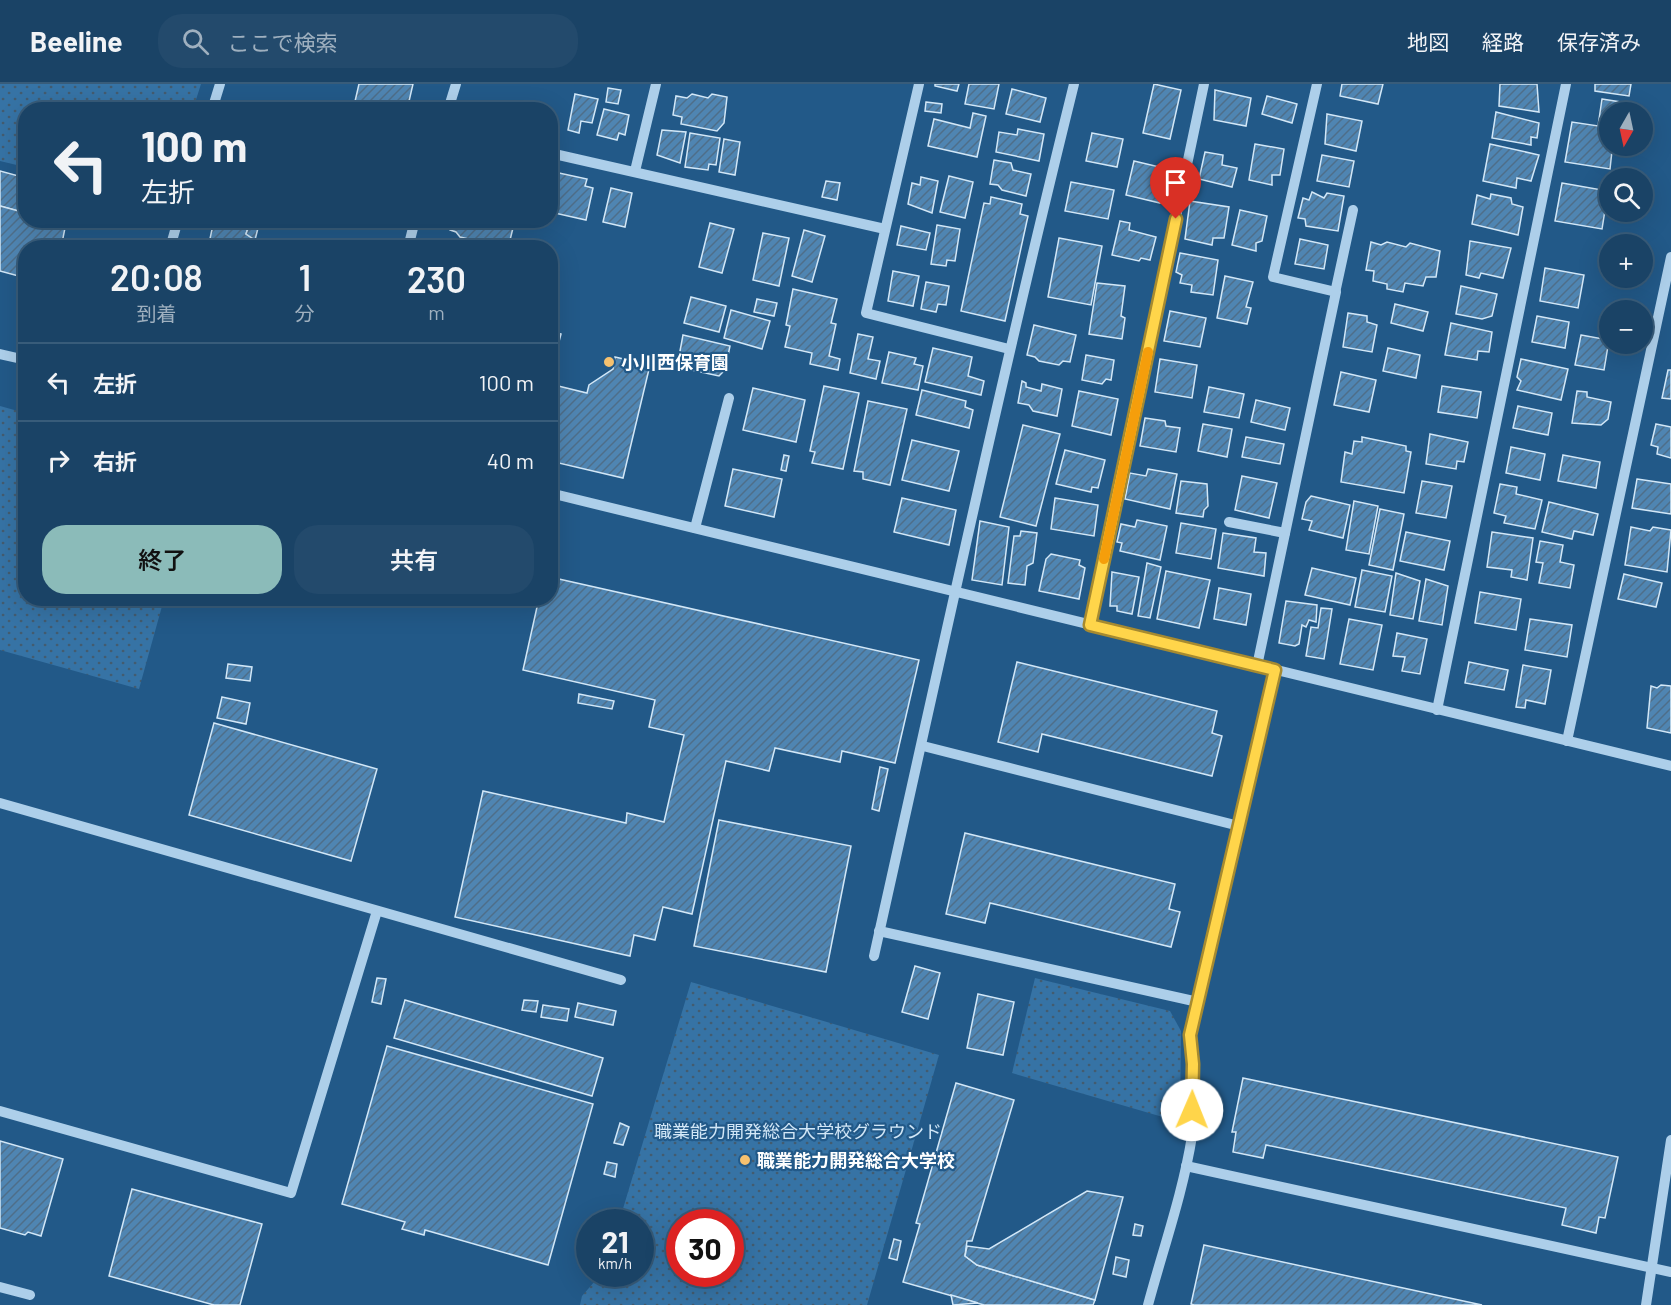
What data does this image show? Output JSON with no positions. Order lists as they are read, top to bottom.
{
  "parks": ["職業能力開発総合大学校グラウンド"],
  "places": ["小川西保育園", "職業能力開発総合大学校"],
  "north": "bottom",
  "page": {
    "header": "Beeline",
    "search": "ここで検索",
    "nav": ["地図", "経路", "保存済み"],
    "map_buttons": ["+", "−"],
    "turn": ["100 m", "左折"],
    "eta": [
      "20:08",
      "到着",
      "1",
      "分",
      "230",
      "m"
    ],
    "list": [
      {
        "name": "左折",
        "value": "100 m"
      },
      {
        "name": "右折",
        "value": "40 m"
      }
    ],
    "buttons": ["終了", "共有"],
    "speed": "21 km/h",
    "limit": "30"
  }
}
